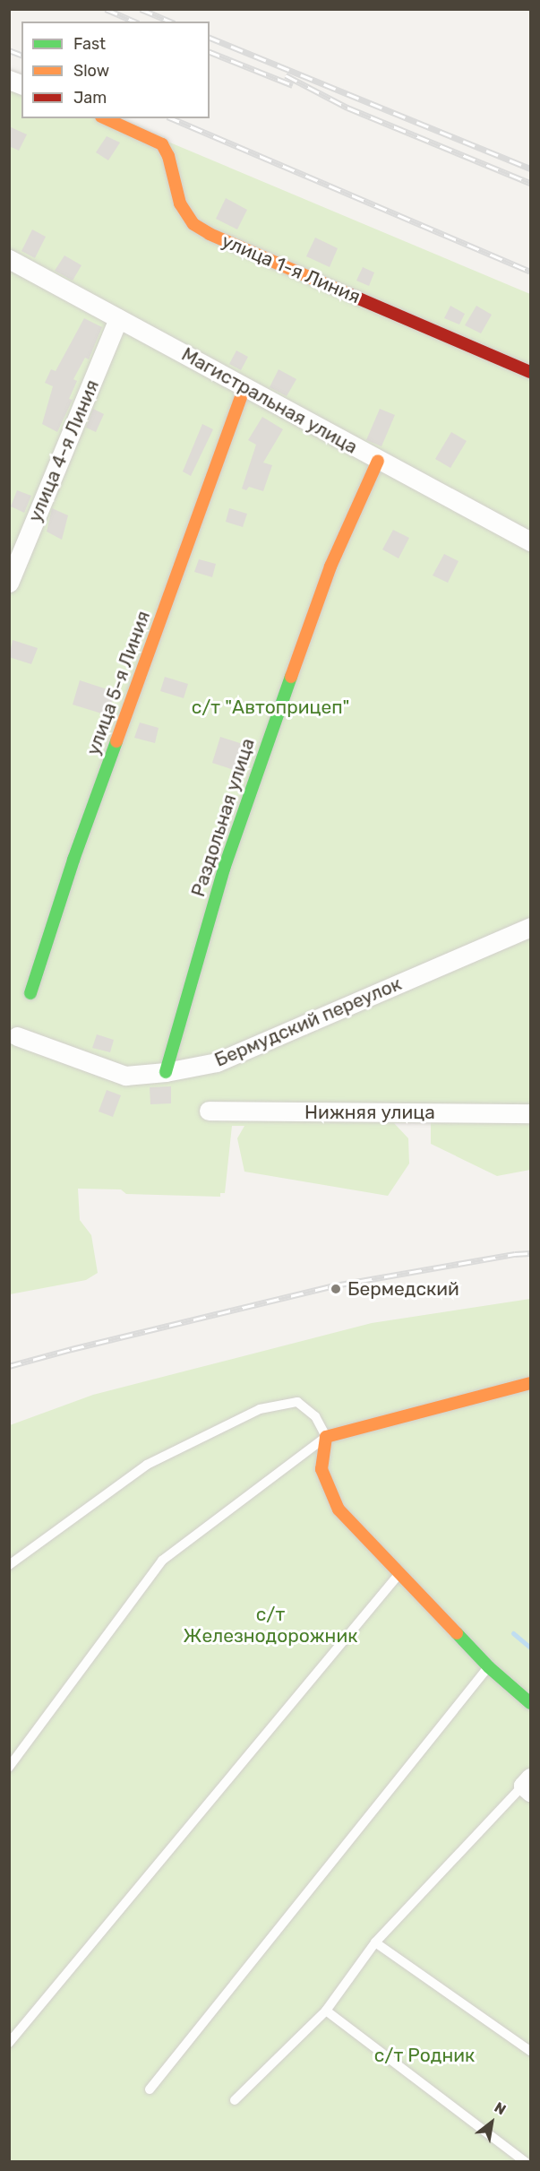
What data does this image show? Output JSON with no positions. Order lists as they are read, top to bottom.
{
  "streets": {
    "street": [
      "улица 1-я Линия",
      "Магистральная улица",
      "улица 4-я Линия",
      "улица 5-я Линия",
      "Раздольная улица",
      "Бермудский переулок",
      "Нижняя улица"
    ]
  },
  "crossings": [
    ["Магистральная улица", "улица 4-я Линия"],
    ["Магистральная улица", "улица 5-я Линия"],
    ["Магистральная улица", "Раздольная улица"],
    ["Раздольная улица", "Бермудский переулок"]
  ],
  "parks": ["с/т \"Автоприцеп\"", "с/т Железнодорожник", "с/т Родник"],
  "places": ["Бермедский"],
  "legend": ["Fast", "Slow", "Jam"],
  "north": "top right"
}
